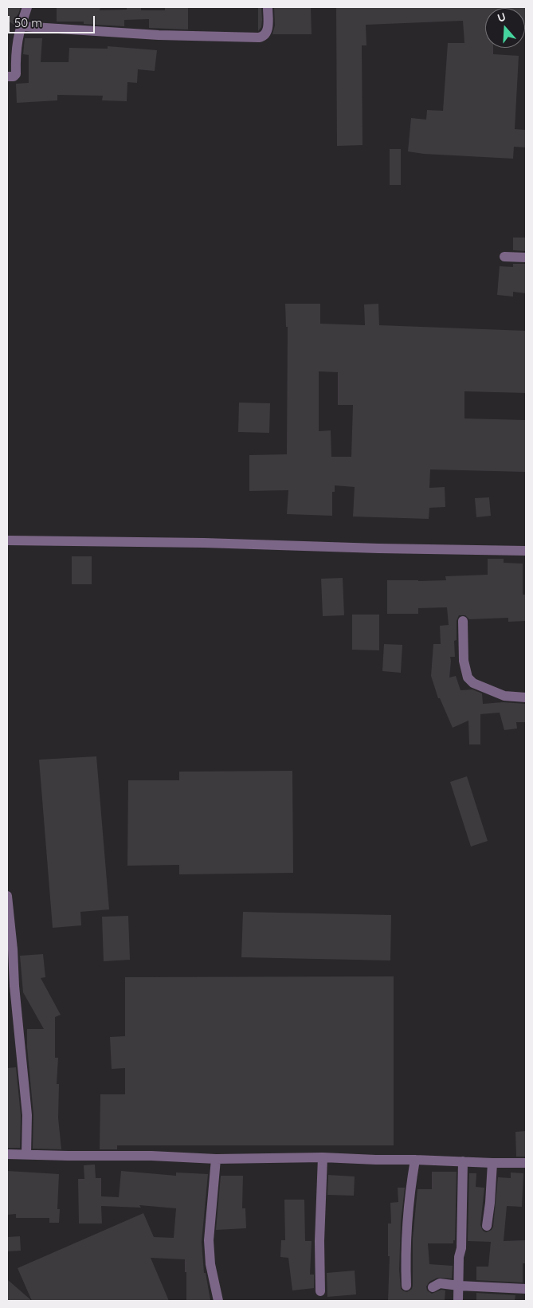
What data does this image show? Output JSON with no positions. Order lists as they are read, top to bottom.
{
  "scale_bar": "50 m",
  "north": "top"
}
